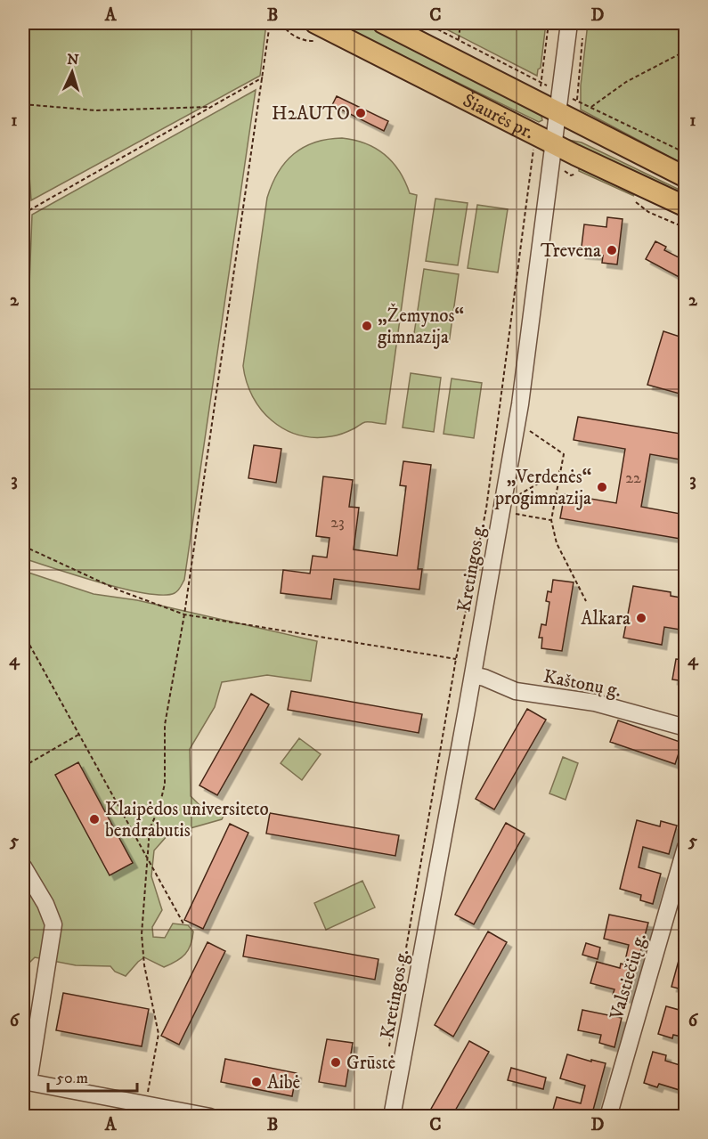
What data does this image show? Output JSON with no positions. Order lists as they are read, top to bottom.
{
  "streets": {
    "main road": ["Šiaurės pr."],
    "street": ["Kretingos g.", "Kaštonų g.", "Valstiečių g."]
  },
  "crossings": [
    ["Šiaurės pr.", "Kretingos g."],
    ["Kretingos g.", "Kaštonų g."]
  ],
  "places": [
    "H2AUTO",
    "Trevena",
    "„Žemynos“ gimnazija",
    "„Verdenės“ progimnazija",
    "Alkara",
    "Klaipėdos universiteto bendrabutis",
    "Grūstė",
    "Aibė"
  ],
  "house_numbers": ["22", "23"],
  "scale_bar": "50 m",
  "north": "top",
  "grid": {
    "columns": [
      "A",
      "B",
      "C",
      "D"
    ],
    "rows": [
      "1",
      "2",
      "3",
      "4",
      "5",
      "6"
    ]
  }
}
